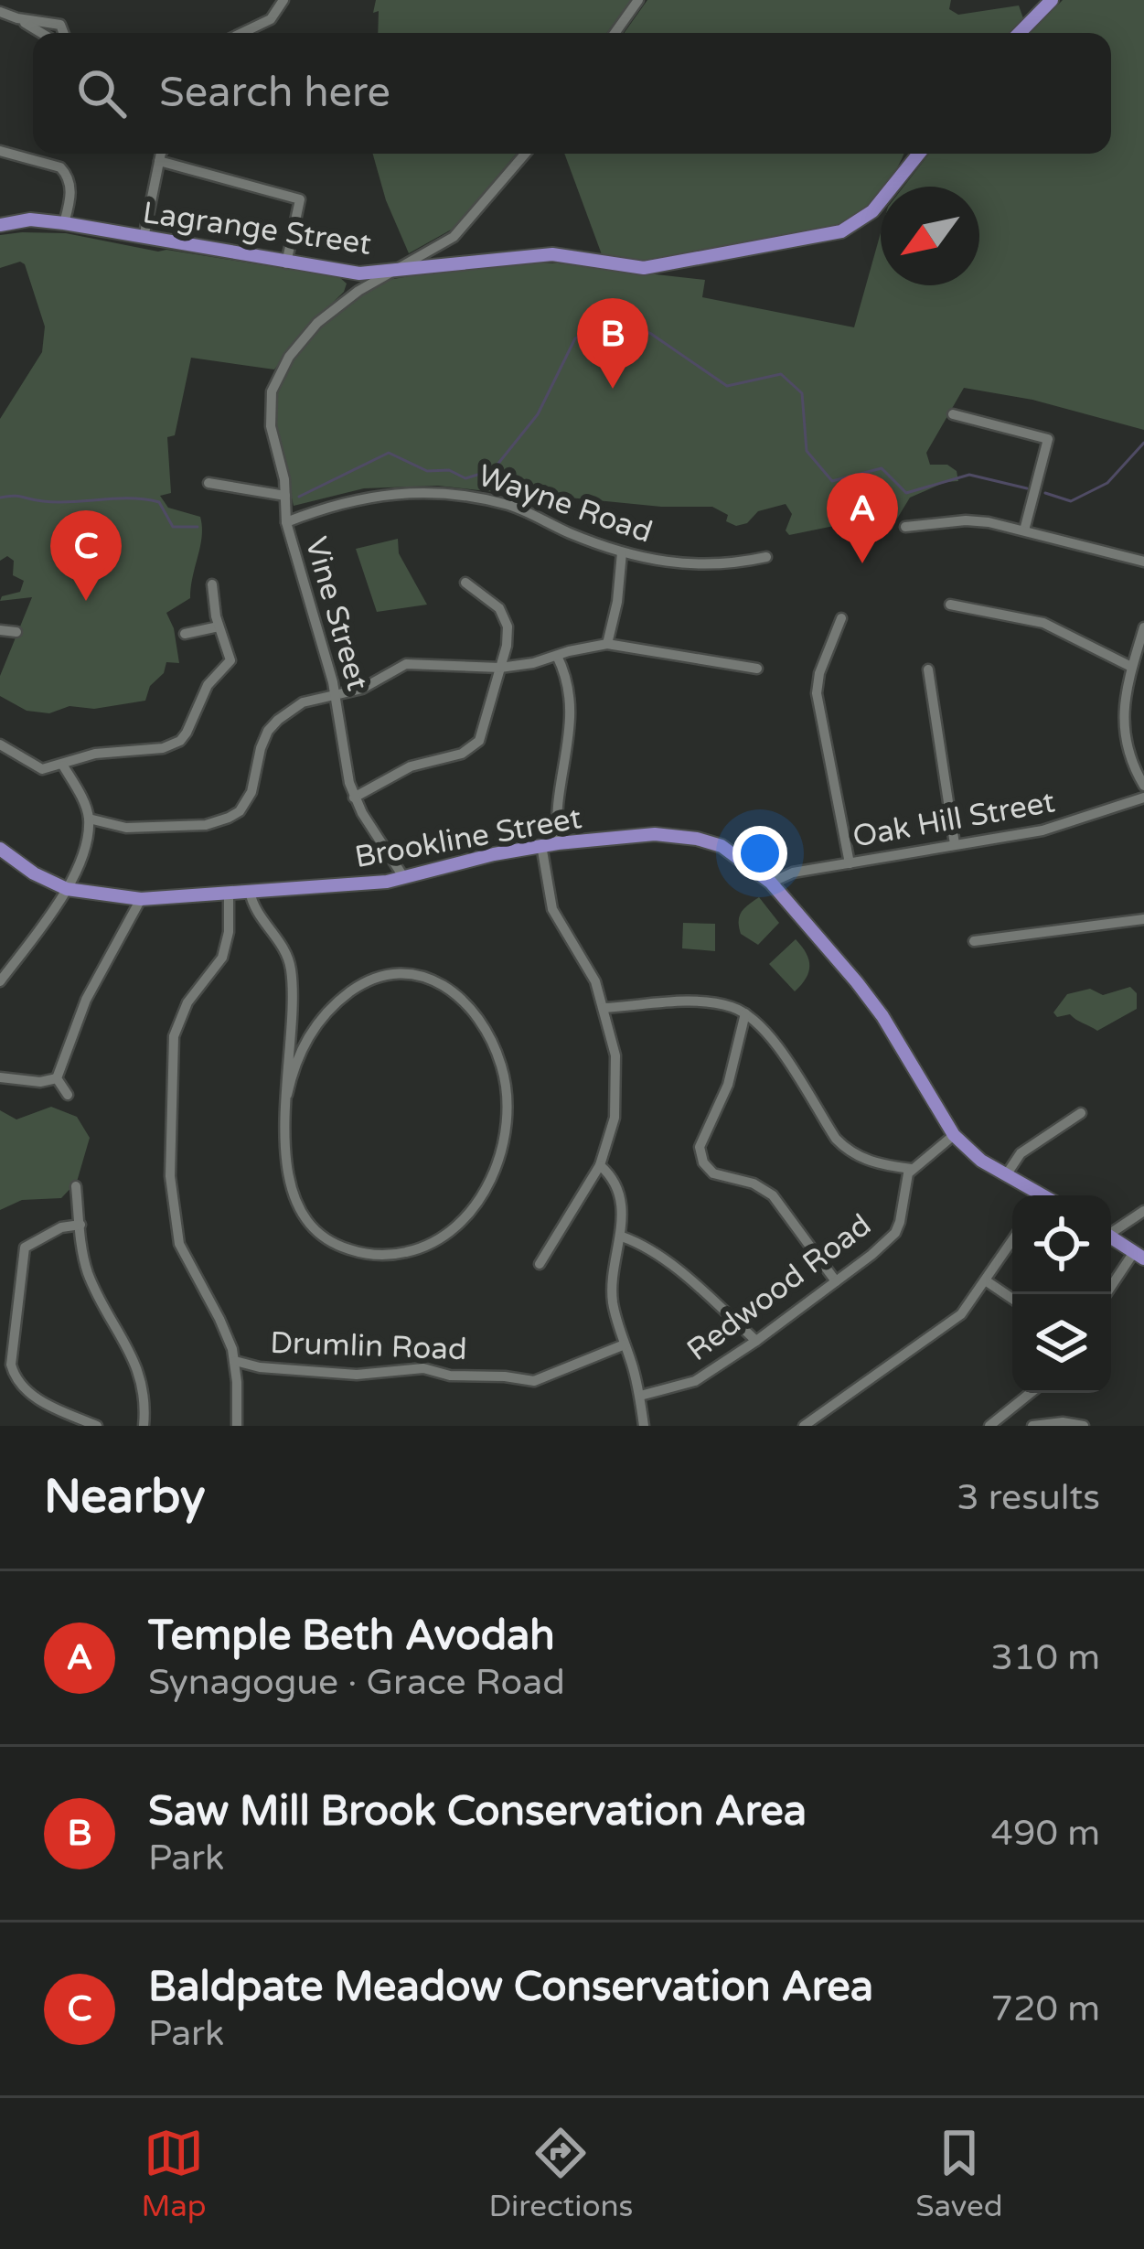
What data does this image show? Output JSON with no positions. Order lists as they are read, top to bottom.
{
  "streets": {
    "main road": ["Lagrange Street", "Brookline Street"],
    "street": [
      "Wayne Road",
      "Vine Street",
      "Oak Hill Street",
      "Redwood Road",
      "Drumlin Road"
    ]
  },
  "crossings": [
    ["Lagrange Street", "Vine Street"],
    ["Wayne Road", "Vine Street"],
    ["Vine Street", "Brookline Street"],
    ["Oak Hill Street", "Brookline Street"]
  ],
  "north": "bottom left",
  "page": {
    "search": "Search here",
    "pins": ["B", "A", "C"],
    "heading": ["Nearby", "3 results"],
    "list": [
      {
        "mark": "A",
        "name": "Temple Beth Avodah",
        "note": "Synagogue · Grace Road",
        "value": "310 m"
      },
      {
        "mark": "B",
        "name": "Saw Mill Brook Conservation Area",
        "note": "Park",
        "value": "490 m"
      },
      {
        "mark": "C",
        "name": "Baldpate Meadow Conservation Area",
        "note": "Park",
        "value": "720 m"
      }
    ],
    "nav": ["Map", "Directions", "Saved"]
  }
}
